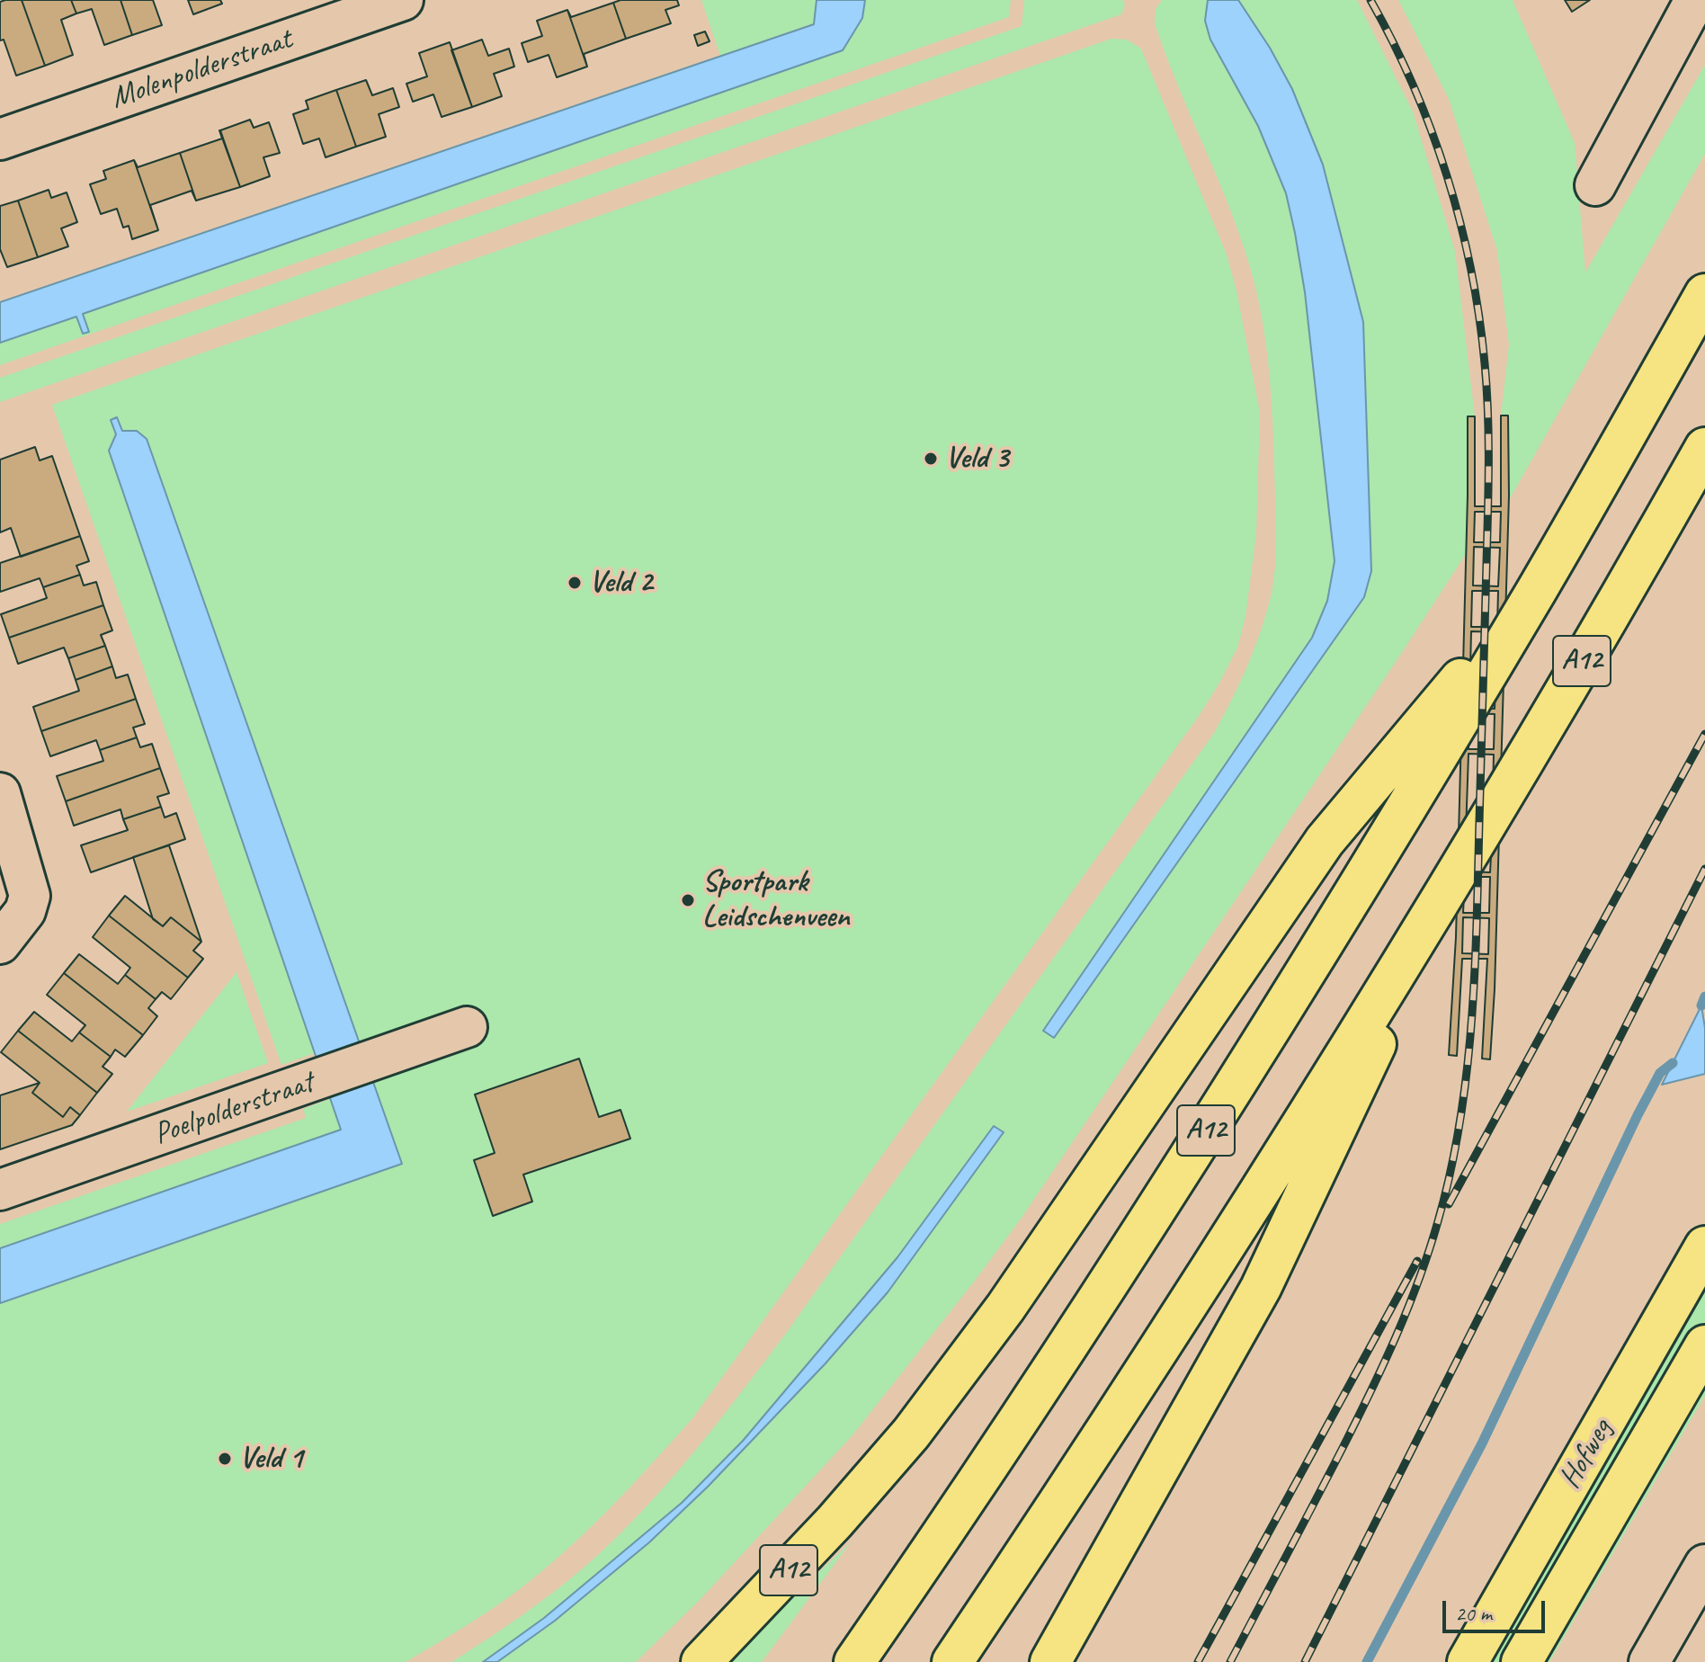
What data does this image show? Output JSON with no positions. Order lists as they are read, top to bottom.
{
  "streets": {
    "main road": ["A12", "Hofweg"],
    "street": ["Molenpolderstraat", "Poelpolderstraat"]
  },
  "places": [
    "Veld 3",
    "Veld 2",
    "Sportpark Leidschenveen",
    "Veld 1"
  ],
  "scale_bar": "20 m"
}
